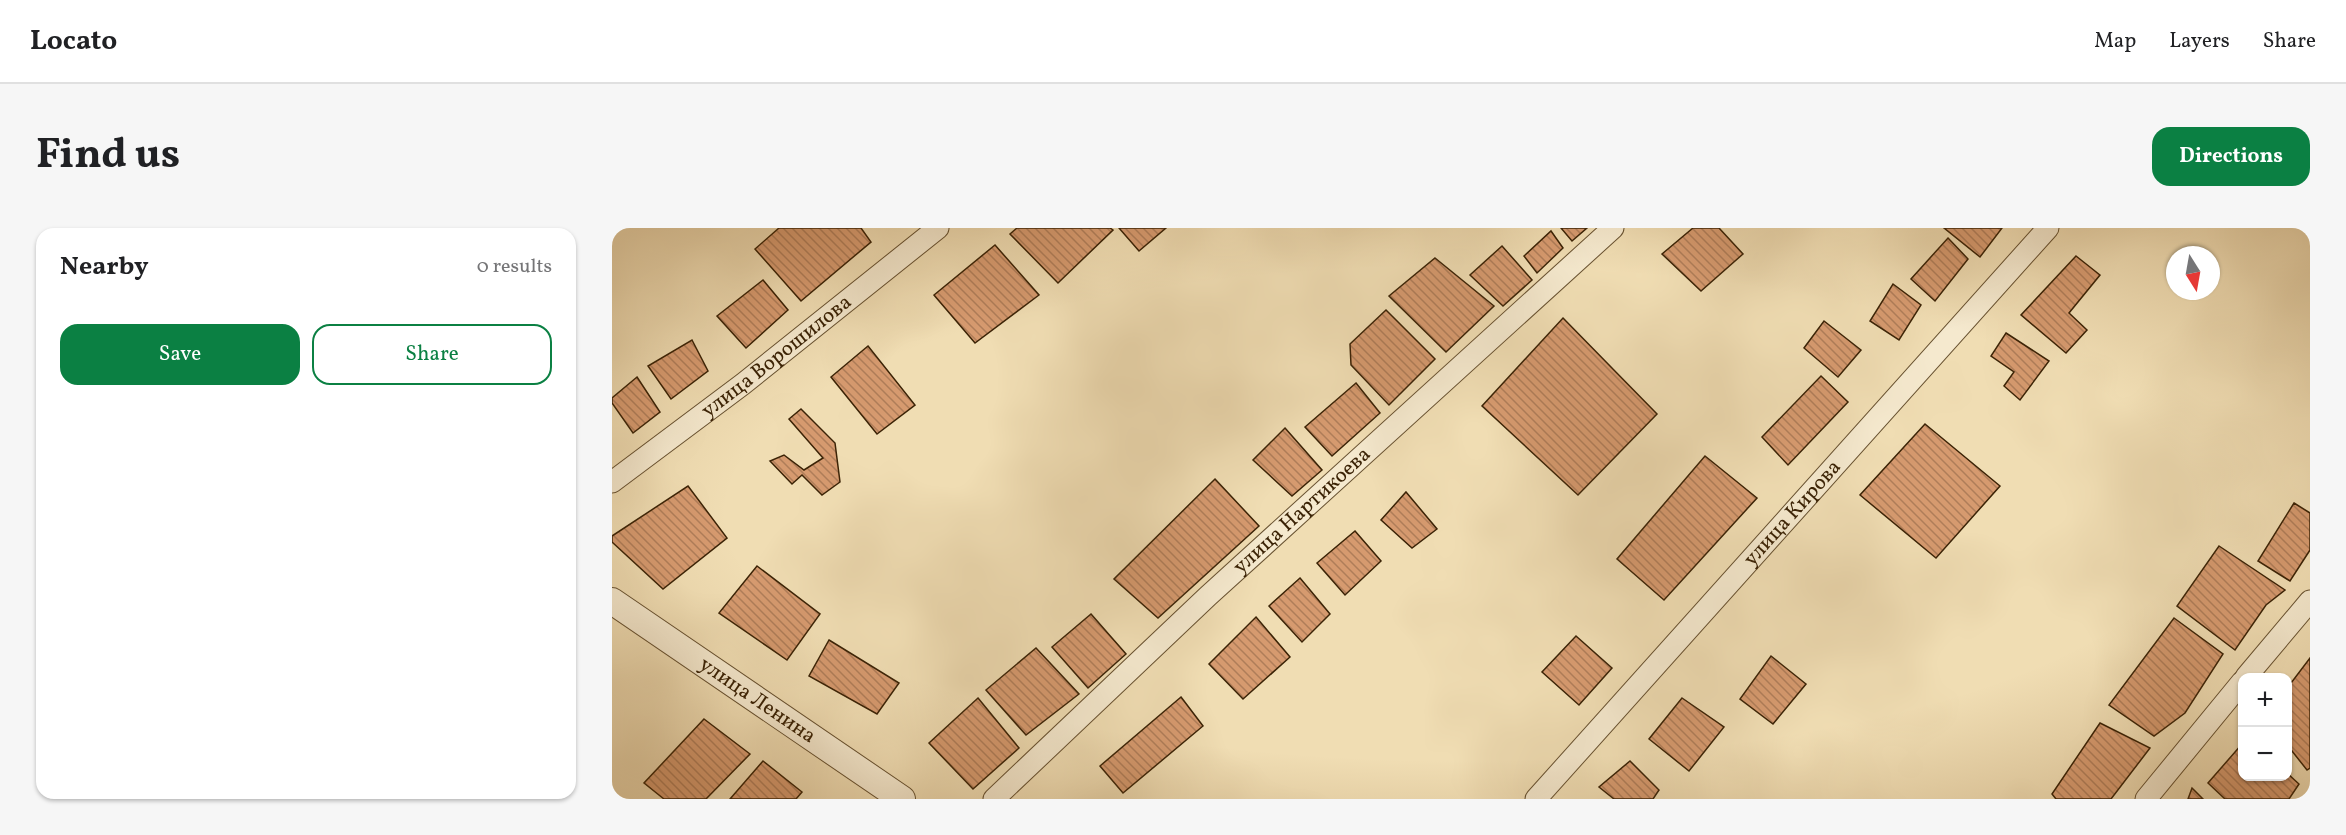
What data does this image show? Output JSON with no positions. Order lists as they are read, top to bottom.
{
  "streets": {
    "street": [
      "улица Ворошилова",
      "улица Нартикоева",
      "улица Кирова",
      "улица Ленина"
    ]
  },
  "north": "bottom",
  "page": {
    "header": "Locato",
    "nav": ["Map", "Layers", "Share"],
    "title": "Find us",
    "buttons": [
      "Directions",
      ["Save", "Share"]
    ],
    "heading": ["Nearby", "0 results"],
    "map_buttons": ["+", "−"]
  }
}
